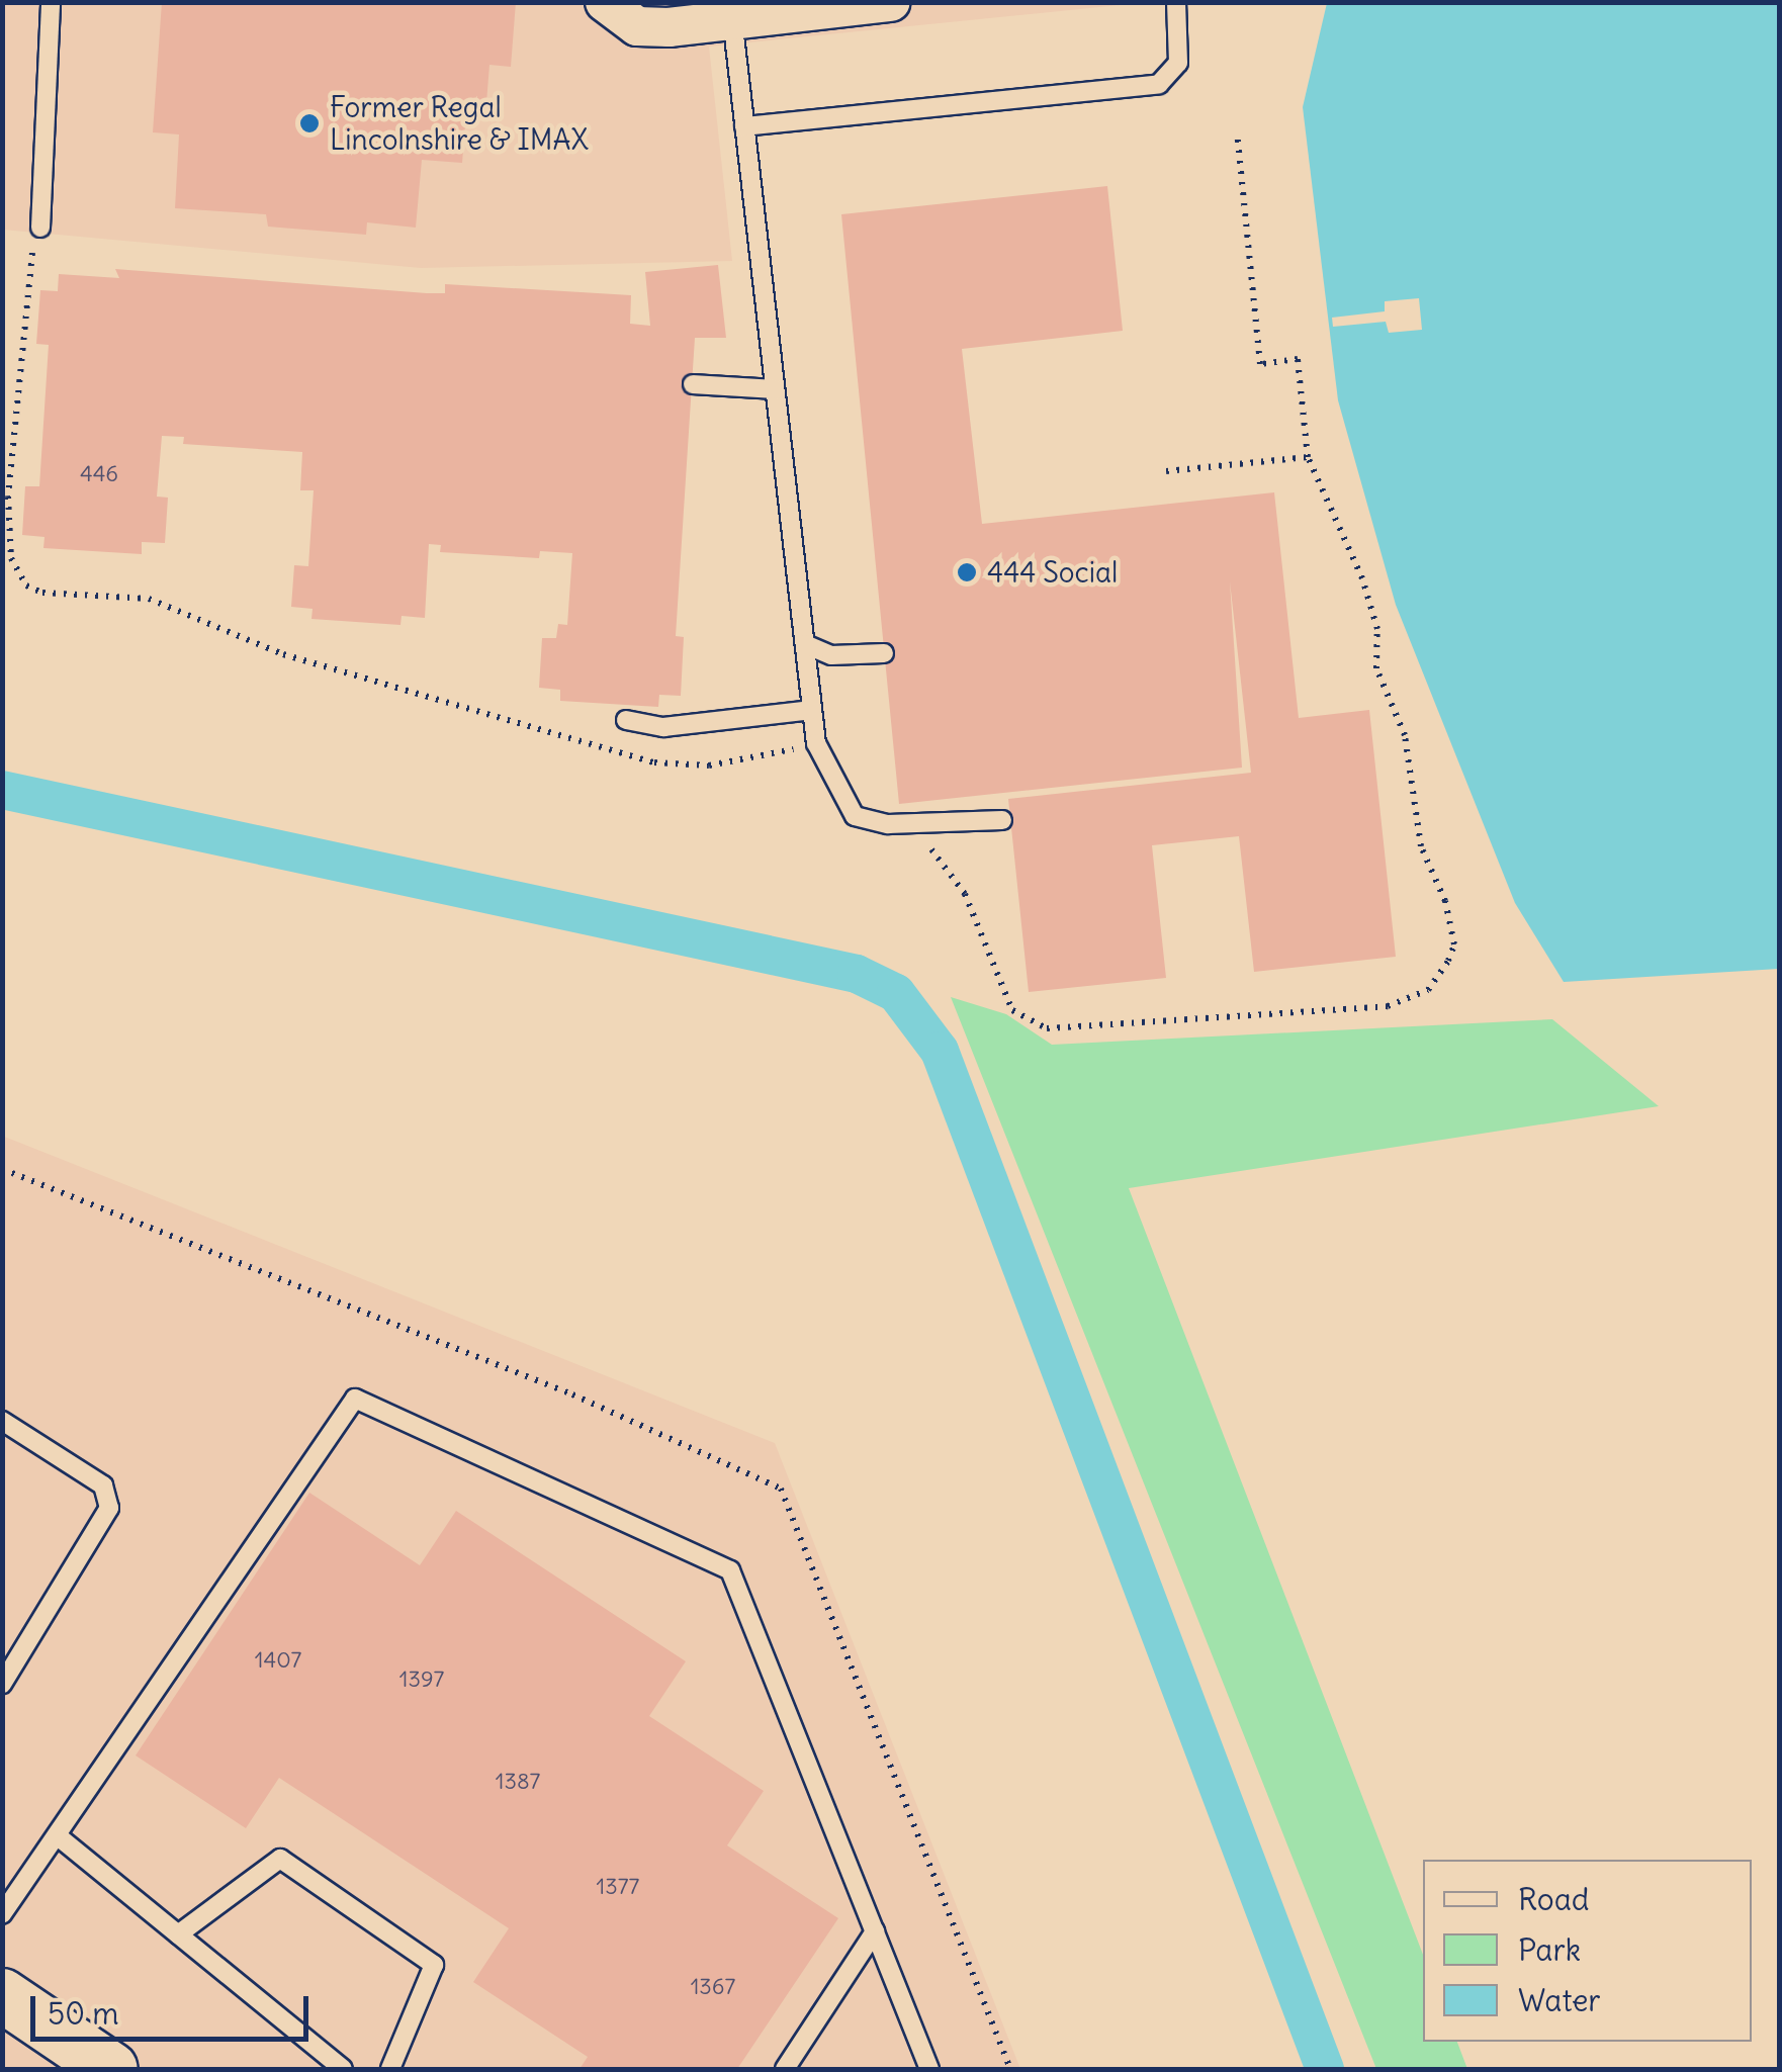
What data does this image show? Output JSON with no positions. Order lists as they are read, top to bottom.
{
  "places": ["Former Regal Lincolnshire & IMAX", "444 Social"],
  "house_numbers": [
    "446",
    "1407",
    "1397",
    "1387",
    "1377",
    "1367"
  ],
  "legend": ["Road", "Park", "Water"],
  "scale_bar": "50 m"
}
